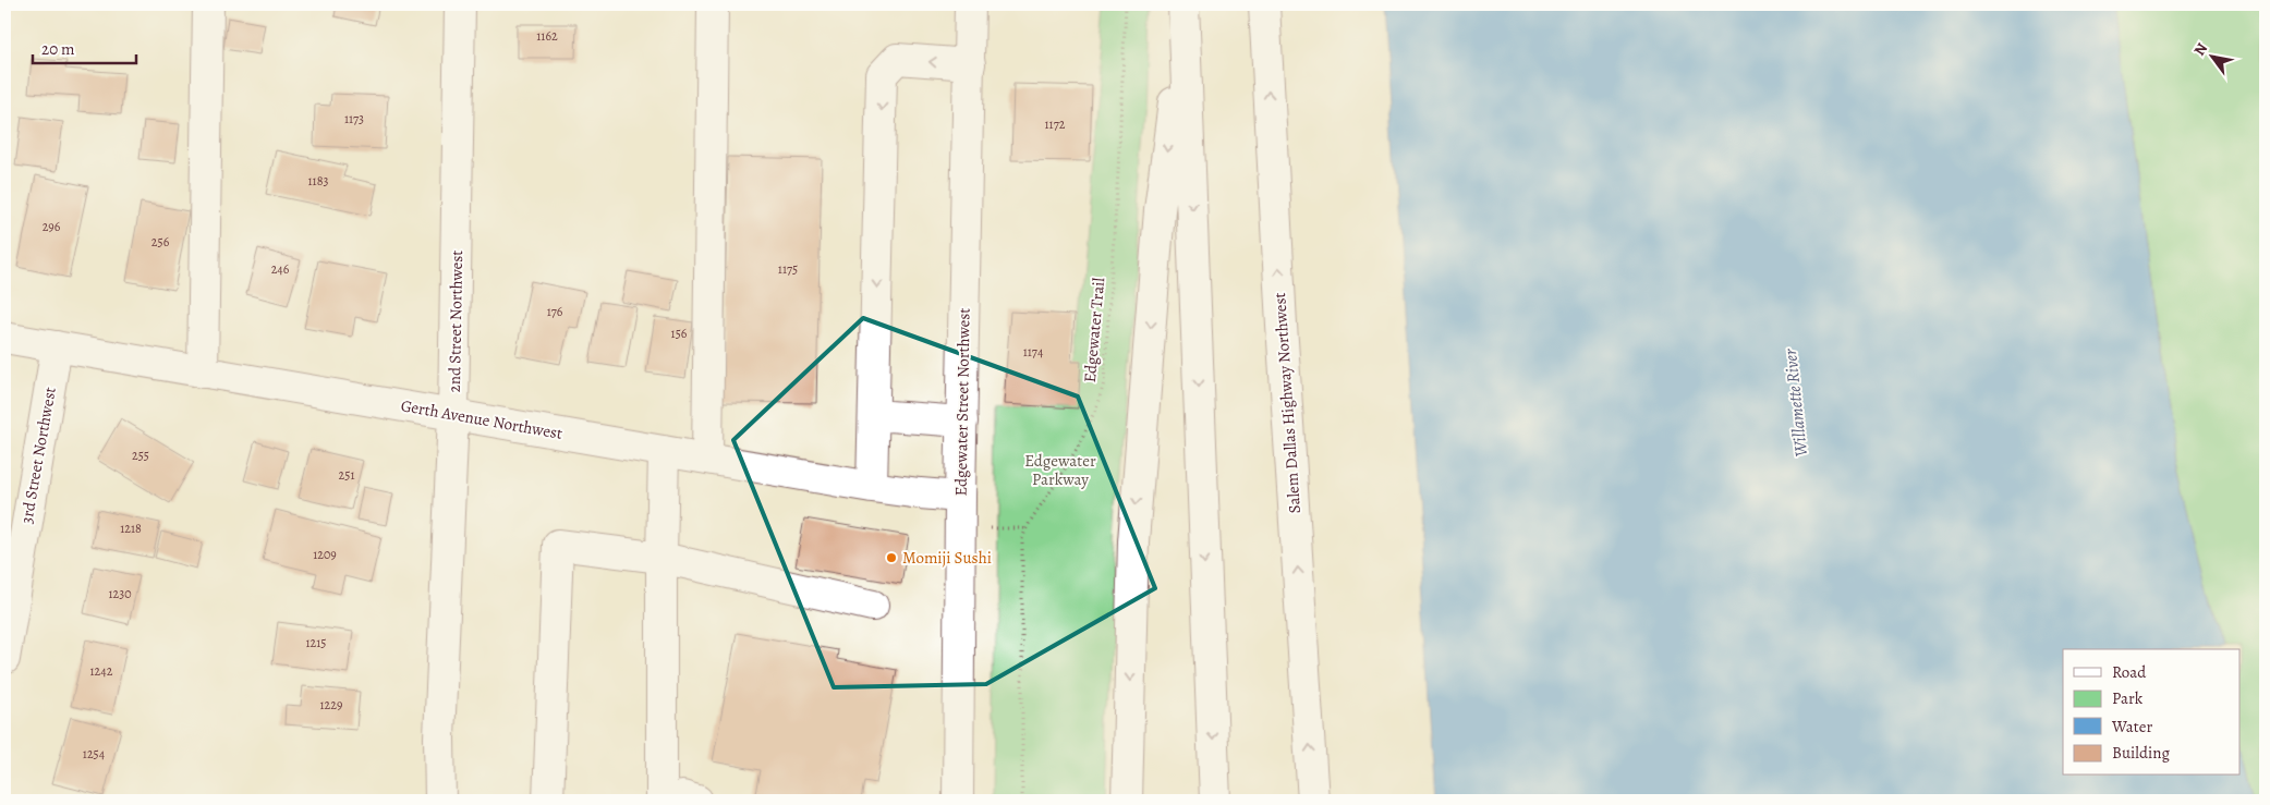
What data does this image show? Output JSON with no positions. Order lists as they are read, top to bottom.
{
  "streets": {
    "main road": [
      "2nd Street Northwest",
      "Edgewater Street Northwest",
      "Salem Dallas Highway Northwest",
      "Gerth Avenue Northwest",
      "3rd Street Northwest"
    ],
    "path": ["Edgewater Trail"]
  },
  "crossings": [
    ["2nd Street Northwest", "Gerth Avenue Northwest"],
    ["Edgewater Street Northwest", "Gerth Avenue Northwest"],
    ["Gerth Avenue Northwest", "3rd Street Northwest"]
  ],
  "water": ["Willamette River"],
  "parks": ["Edgewater Parkway"],
  "places": ["Momiji Sushi"],
  "house_numbers": [
    "1162",
    "1173",
    "1172",
    "1183",
    "296",
    "256",
    "246",
    "1175",
    "176",
    "156",
    "1174",
    "255",
    "251",
    "1218",
    "1209",
    "1230",
    "1215",
    "1242",
    "1229",
    "1254"
  ],
  "legend": [
    "Road",
    "Park",
    "Water",
    "Building"
  ],
  "scale_bar": "20 m",
  "north": "top left"
}
